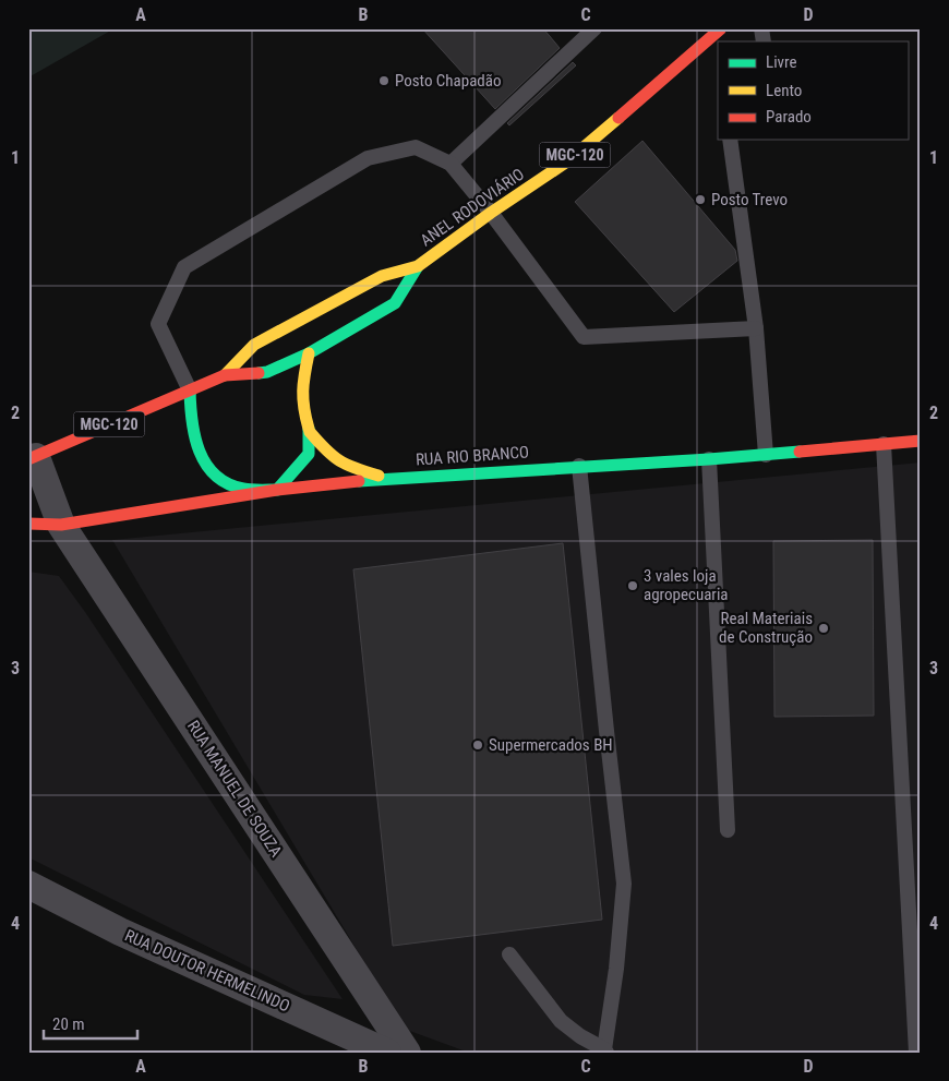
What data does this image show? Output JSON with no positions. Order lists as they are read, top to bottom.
{
  "streets": {
    "main road": ["MGC-120", "ANEL RODOVIÁRIO", "RUA RIO BRANCO"],
    "street": ["RUA MANUEL DE SOUZA", "RUA DOUTOR HERMELINDO"]
  },
  "crossings": [
    ["ANEL RODOVIÁRIO", "RUA MANUEL DE SOUZA"],
    ["RUA RIO BRANCO", "RUA MANUEL DE SOUZA"]
  ],
  "places": [
    "Posto Chapadão",
    "Posto Trevo",
    "3 vales loja agropecuaria",
    "Real Materiais de Construção",
    "Supermercados BH"
  ],
  "legend": ["Livre", "Lento", "Parado"],
  "scale_bar": "20 m",
  "grid": {
    "columns": [
      "A",
      "B",
      "C",
      "D"
    ],
    "rows": [
      "1",
      "2",
      "3",
      "4"
    ]
  }
}
